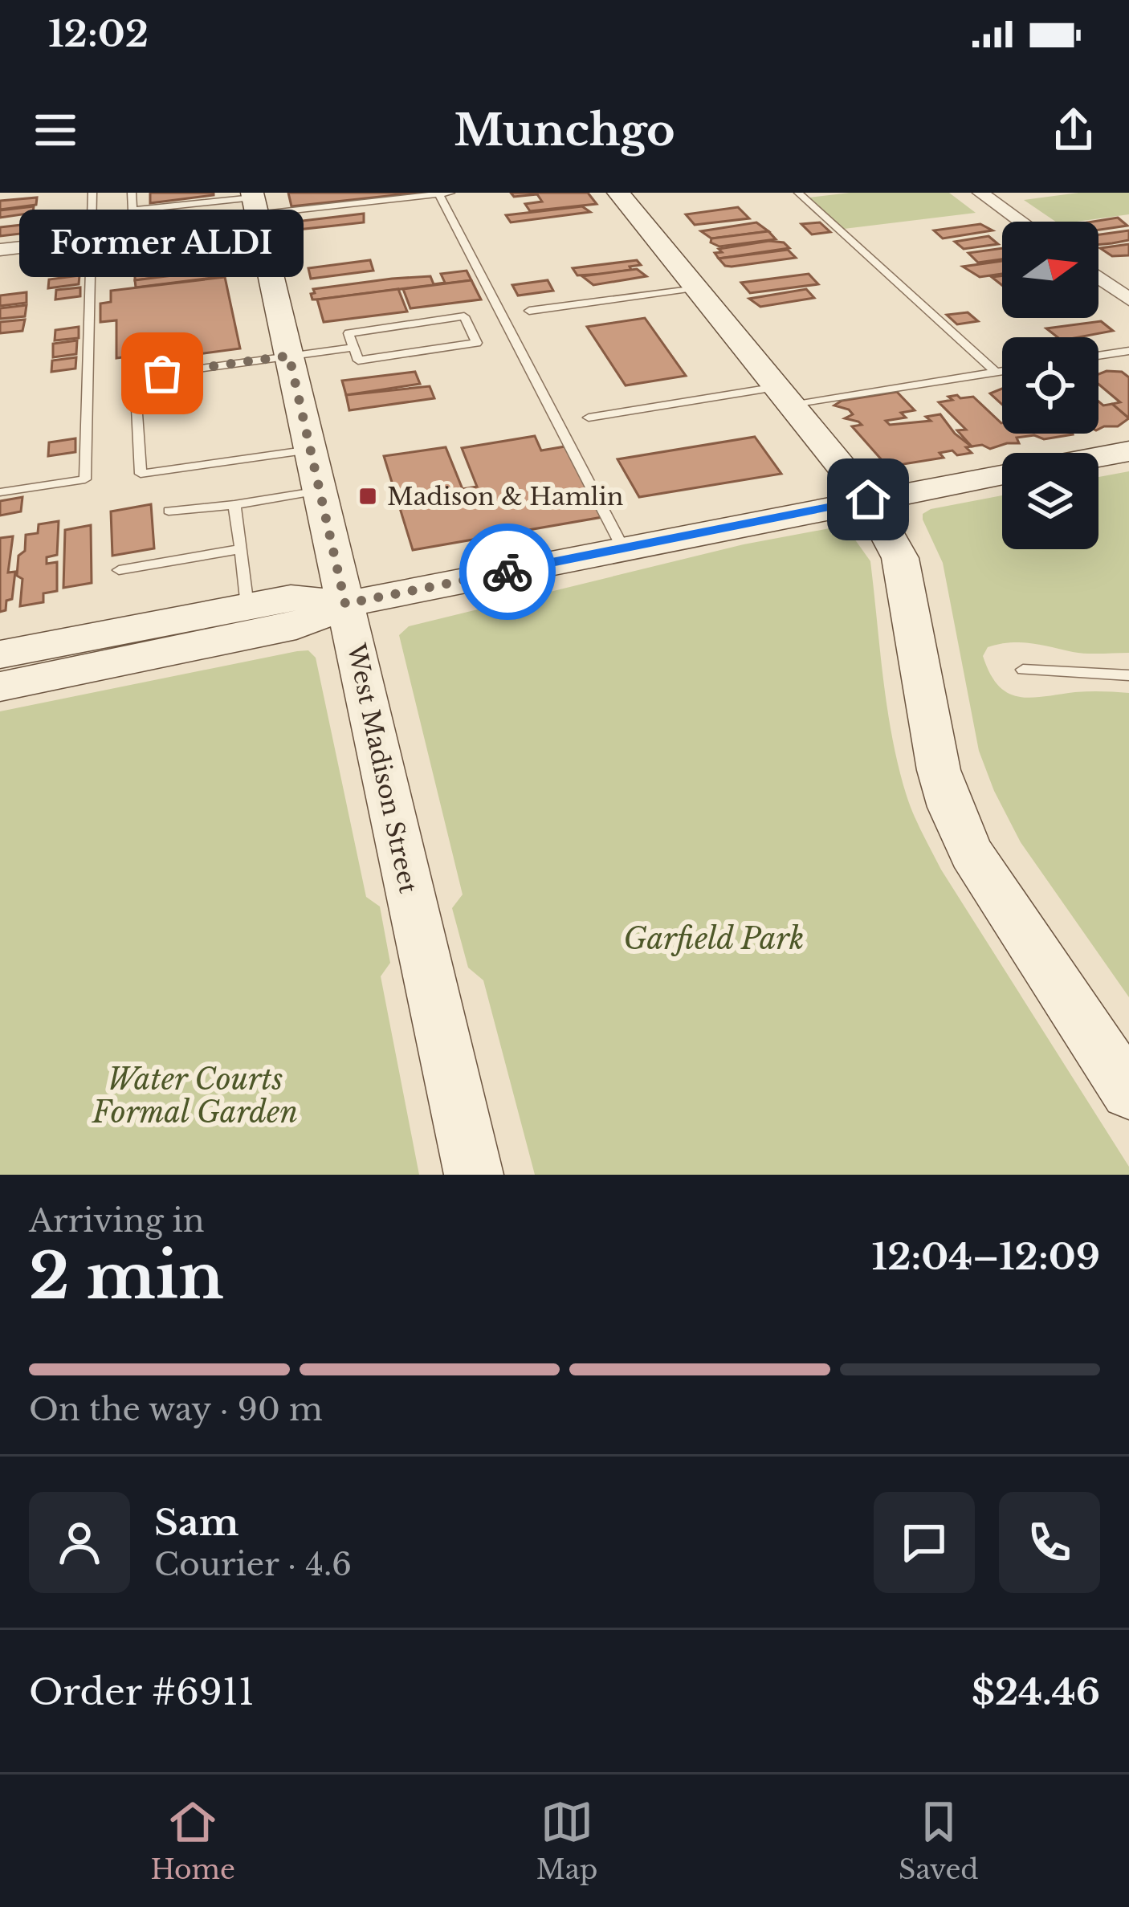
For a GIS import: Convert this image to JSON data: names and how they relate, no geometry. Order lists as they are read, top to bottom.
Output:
{
  "streets": {
    "street": ["West Madison Street"]
  },
  "parks": ["Garfield Park", "Water Courts Formal Garden"],
  "places": {
    "other": ["Former ALDI"],
    "transit": ["Madison & Hamlin"]
  },
  "north": "right",
  "page": {
    "status": "12:02",
    "header": "Munchgo",
    "bubble": "Former ALDI",
    "heading": ["2 min", "Arriving in", "12:04–12:09"],
    "panel": [
      "Sam",
      "Courier · 4.6",
      "Order #6911",
      "$24.46"
    ],
    "bar": "On the way · 90 m",
    "tabs": ["Home", "Map", "Saved"]
  }
}
